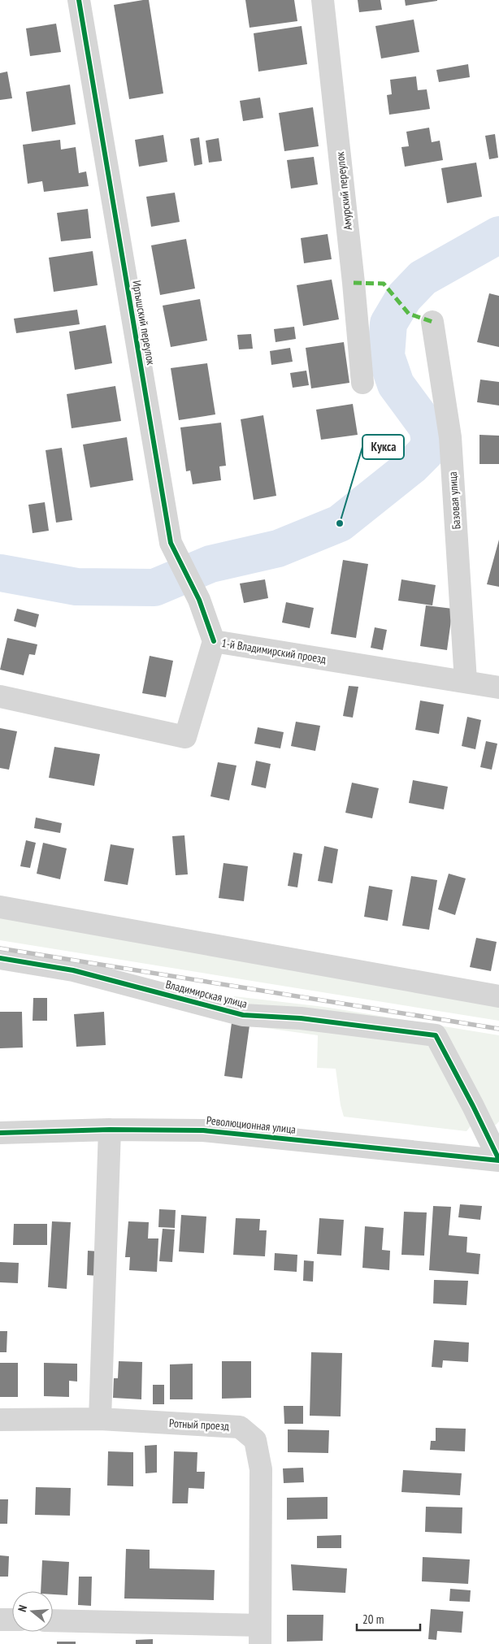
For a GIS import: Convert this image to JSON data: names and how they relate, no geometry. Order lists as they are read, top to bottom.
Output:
{
  "streets": {
    "street": [
      "Амурский переулок",
      "Иртышский переулок",
      "Базовая улица",
      "1-й Владимирский проезд",
      "Владимирская улица",
      "Революционная улица",
      "Ротный проезд"
    ]
  },
  "crossings": [
    ["Иртышский переулок", "1-й Владимирский проезд"],
    ["Базовая улица", "1-й Владимирский проезд"],
    ["Владимирская улица", "Революционная улица"]
  ],
  "places": ["Кукса"],
  "scale_bar": "20 m",
  "north": "left"
}
